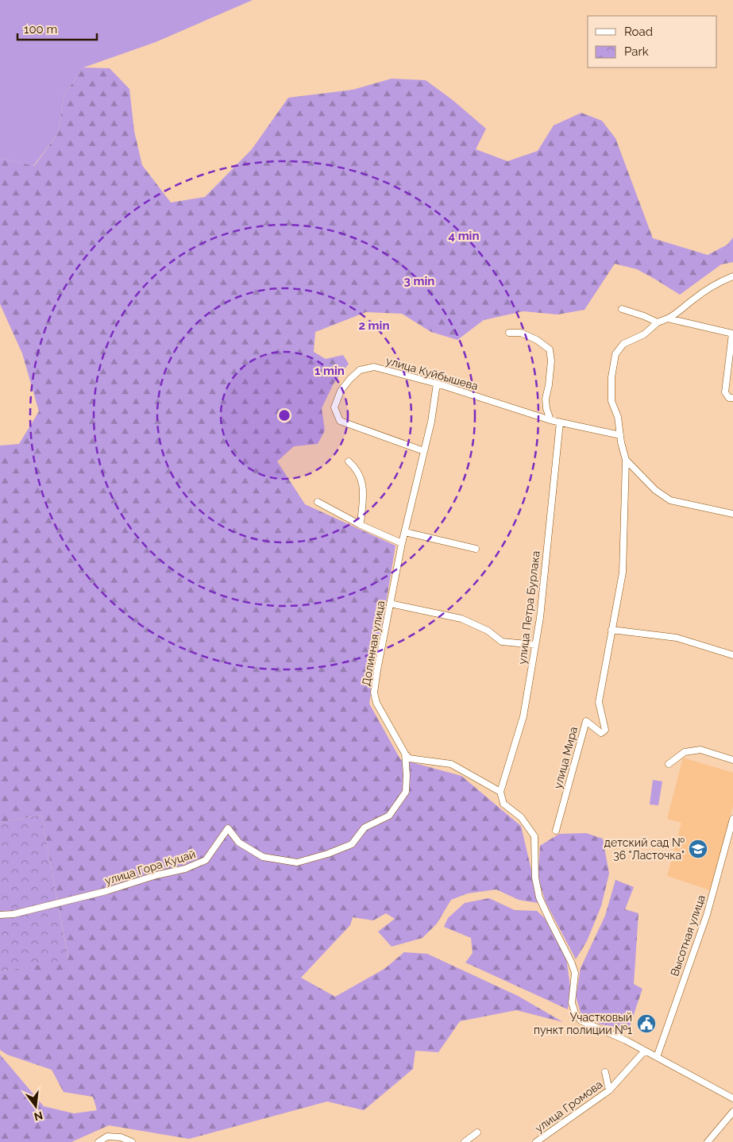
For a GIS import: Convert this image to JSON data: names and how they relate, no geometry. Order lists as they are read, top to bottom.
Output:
{
  "streets": {
    "street": [
      "улица Куйбышева",
      "улица Петра Бурлака",
      "Долинная улица",
      "улица Мира",
      "улица Гора Куцай",
      "Высотная улица",
      "улица Громова"
    ]
  },
  "crossings": [
    ["улица Куйбышева", "улица Петра Бурлака"],
    ["улица Куйбышева", "Долинная улица"],
    ["Долинная улица", "улица Гора Куцай"]
  ],
  "places": {
    "school or university": ["детский сад № 36 \"Ласточка\""],
    "public building": ["Участковый пункт полиции №1"]
  },
  "legend": ["Road", "Park"],
  "scale_bar": "100 m",
  "north": "bottom",
  "rings": [
    "4 min",
    "3 min",
    "2 min",
    "1 min"
  ]
}
